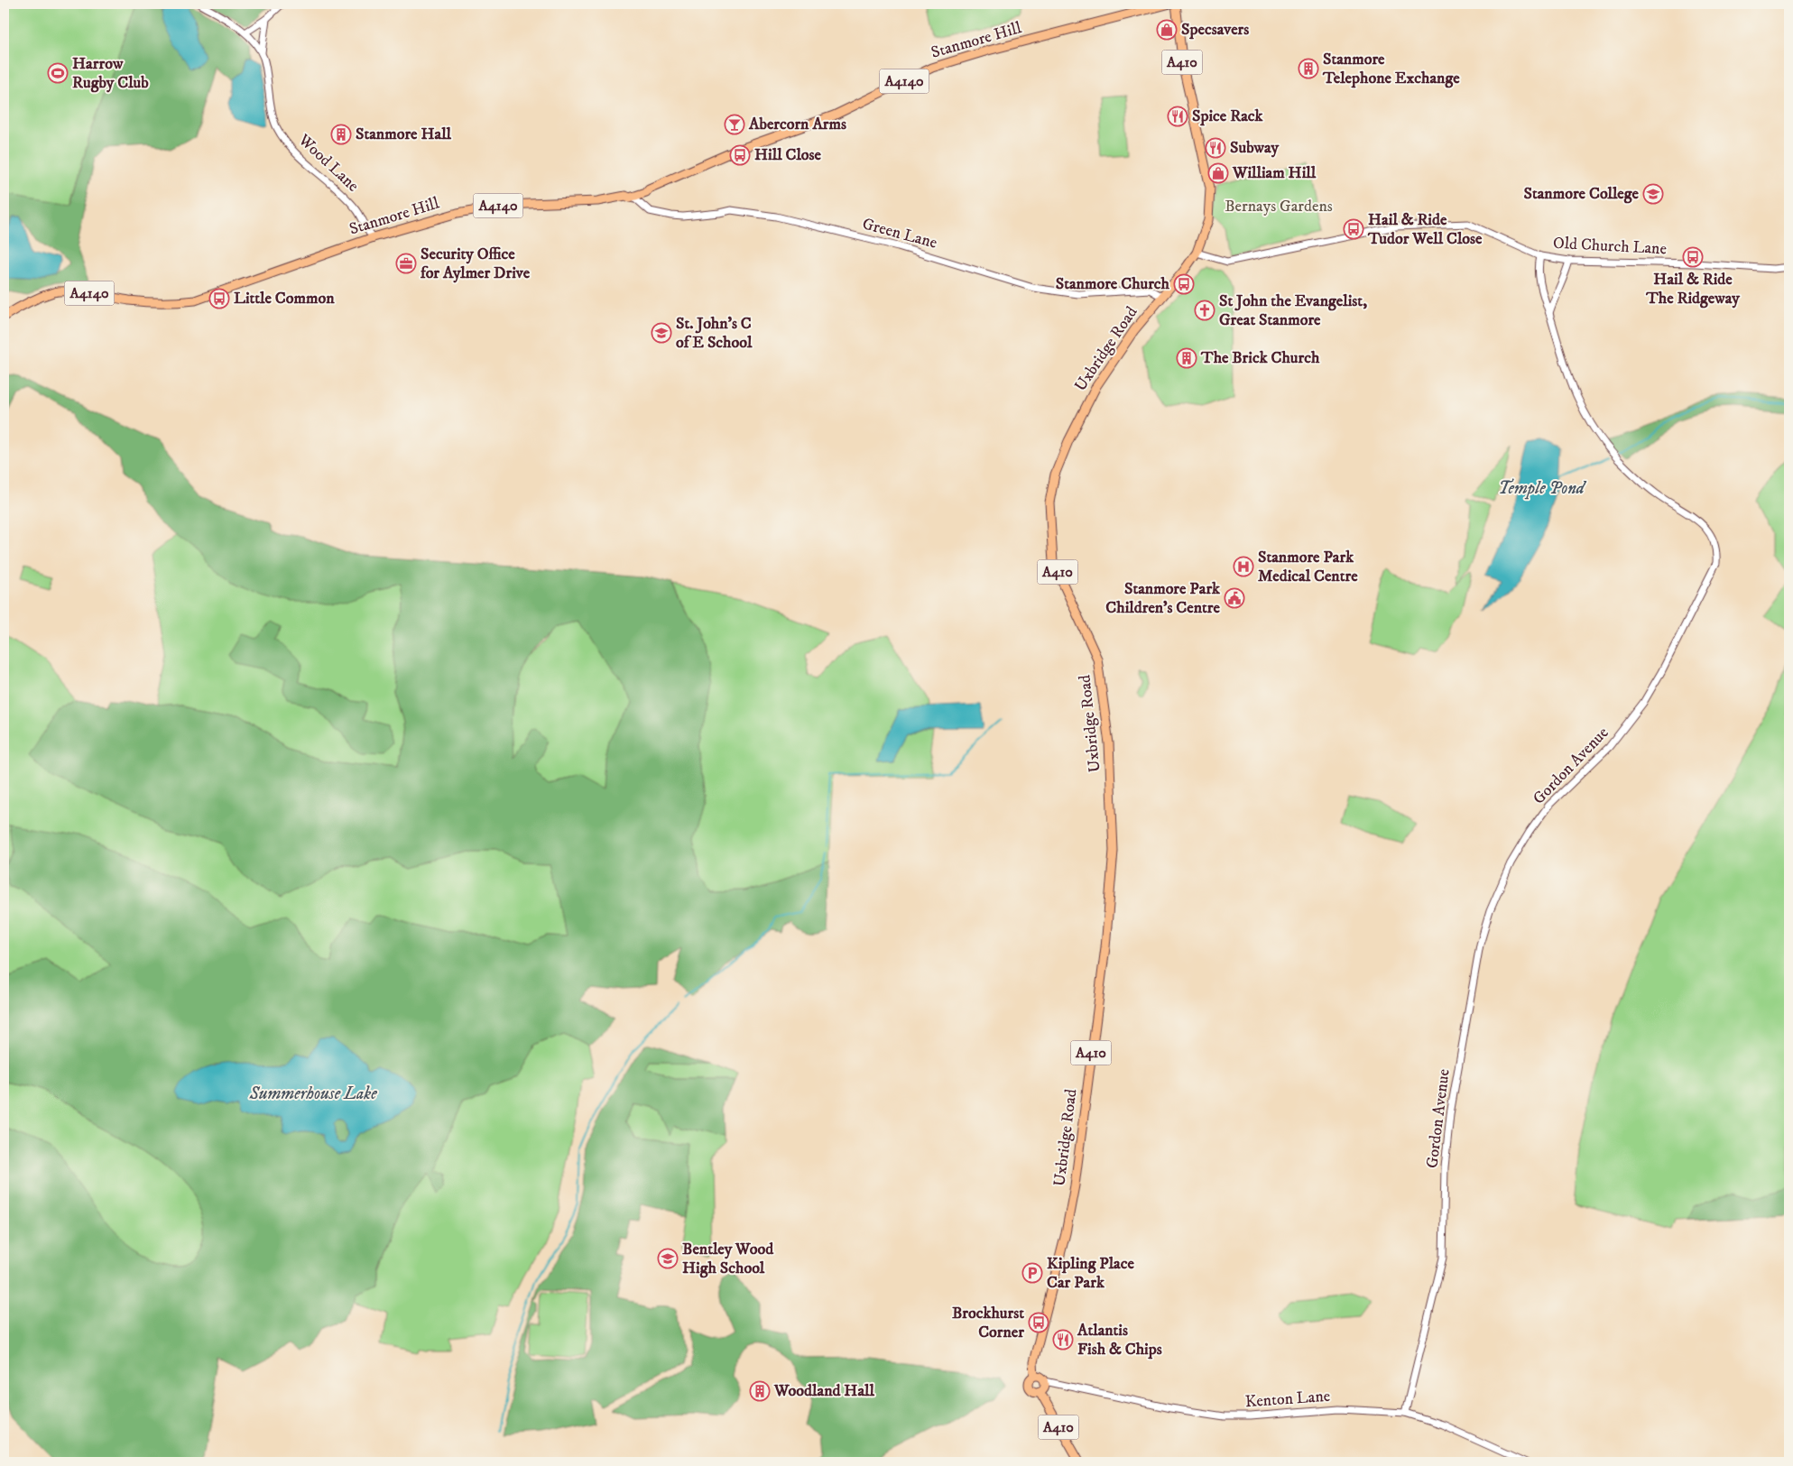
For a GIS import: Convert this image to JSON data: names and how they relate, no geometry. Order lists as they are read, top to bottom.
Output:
{
  "streets": {
    "main road": [
      "Stanmore Hill",
      "A410",
      "A4140",
      "Uxbridge Road"
    ],
    "street": [
      "Wood Lane",
      "Green Lane",
      "Old Church Lane",
      "Gordon Avenue",
      "Kenton Lane"
    ]
  },
  "crossings": [
    ["Stanmore Hill", "Wood Lane"],
    ["Stanmore Hill", "Green Lane"],
    ["A410", "Uxbridge Road"],
    ["A410", "Kenton Lane"],
    ["Green Lane", "Uxbridge Road"],
    ["Old Church Lane", "Uxbridge Road"],
    ["Old Church Lane", "Gordon Avenue"],
    ["Uxbridge Road", "Kenton Lane"],
    ["Gordon Avenue", "Kenton Lane"]
  ],
  "water": ["Temple Pond", "Summerhouse Lake"],
  "parks": ["Bernays Gardens"],
  "places": {
    "shop": ["Specsavers", "William Hill"],
    "building": [
      "Stanmore Telephone Exchange",
      "Stanmore Hall",
      "The Brick Church",
      "Woodland Hall"
    ],
    "sports": ["Harrow Rugby Club"],
    "restaurant": ["Spice Rack", "Subway", "Atlantis Fish & Chips"],
    "bar": ["Abercorn Arms"],
    "bus stop": [
      "Hill Close",
      "Hail & Ride Tudor Well Close",
      "Hail & Ride The Ridgeway",
      "Stanmore Church",
      "Little Common",
      "Brockhurst Corner"
    ],
    "school or university": ["Stanmore College", "St. John's C of E School", "Bentley Wood High School"],
    "office": ["Security Office for Aylmer Drive"],
    "church": ["St John the Evangelist, Great Stanmore"],
    "hospital": ["Stanmore Park Medical Centre"],
    "public building": ["Stanmore Park Children's Centre"],
    "parking": ["Kipling Place Car Park"]
  }
}
